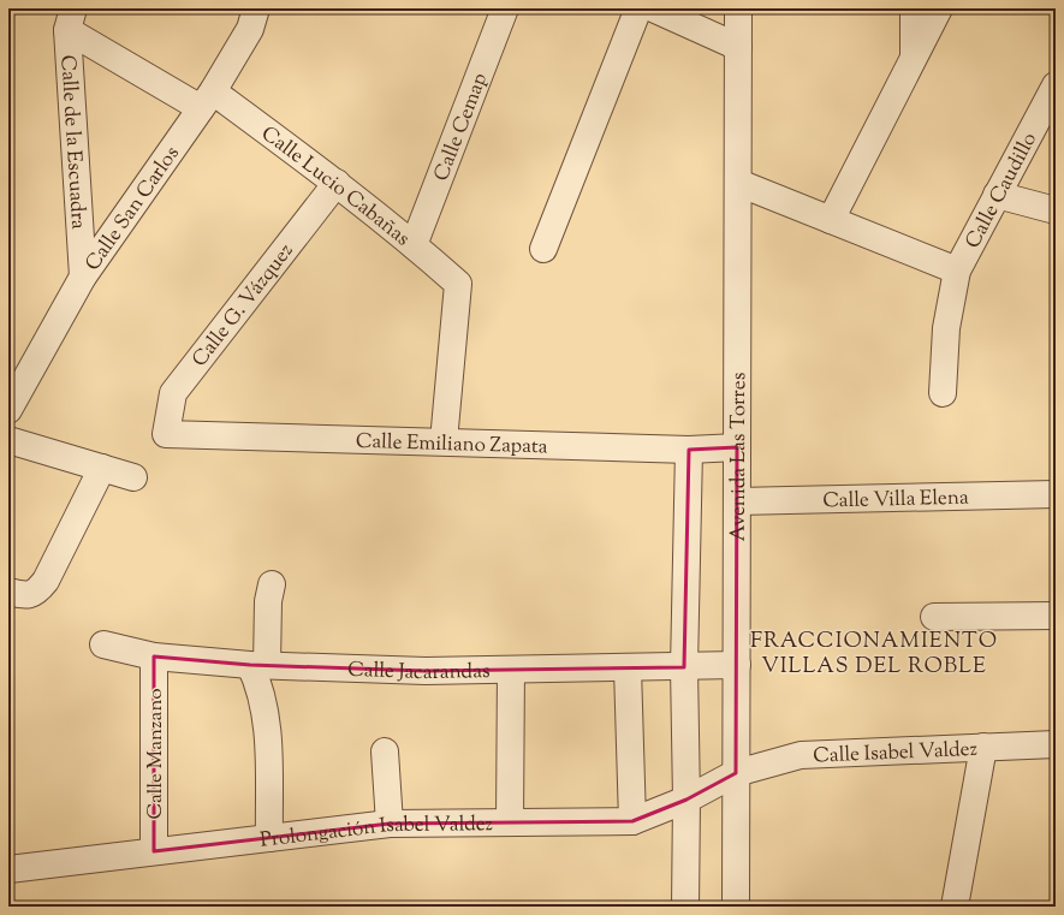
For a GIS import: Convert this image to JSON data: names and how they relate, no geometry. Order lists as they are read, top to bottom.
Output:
{
  "streets": {
    "street": [
      "Calle Cemap",
      "Calle de la Escuadra",
      "Calle Lucio Cabañas",
      "Calle Caudillo",
      "Calle San Carlos",
      "Calle G. Vázquez",
      "Calle Emiliano Zapata",
      "Avenida Las Torres",
      "Calle Villa Elena",
      "Calle Jacarandas",
      "Calle Isabel Valdez",
      "Calle Manzano",
      "Prolongación Isabel Valdez"
    ]
  },
  "crossings": [
    ["Calle Cemap", "Calle Lucio Cabañas"],
    ["Calle de la Escuadra", "Calle Lucio Cabañas"],
    ["Calle de la Escuadra", "Calle San Carlos"],
    ["Calle Lucio Cabañas", "Calle San Carlos"],
    ["Calle Lucio Cabañas", "Calle G. Vázquez"],
    ["Calle Lucio Cabañas", "Calle Emiliano Zapata"],
    ["Calle G. Vázquez", "Calle Emiliano Zapata"],
    ["Calle Emiliano Zapata", "Avenida Las Torres"],
    ["Avenida Las Torres", "Calle Villa Elena"],
    ["Avenida Las Torres", "Calle Jacarandas"],
    ["Avenida Las Torres", "Calle Isabel Valdez"],
    ["Avenida Las Torres", "Prolongación Isabel Valdez"],
    ["Calle Jacarandas", "Calle Manzano"],
    ["Calle Isabel Valdez", "Prolongación Isabel Valdez"],
    ["Calle Manzano", "Prolongación Isabel Valdez"]
  ],
  "districts": ["FRACCIONAMIENTO VILLAS DEL ROBLE"]
}
